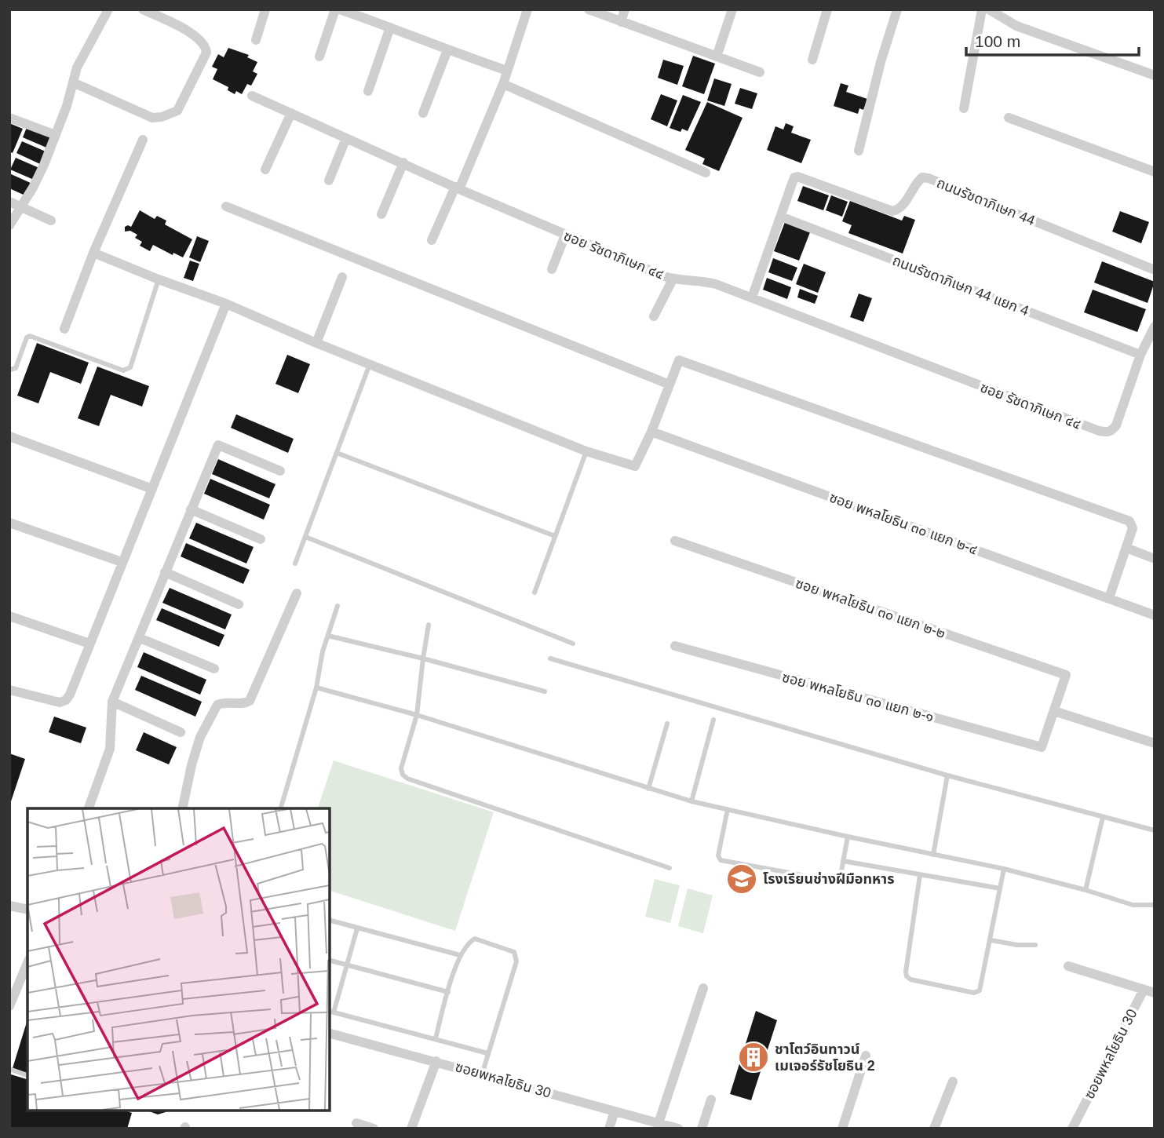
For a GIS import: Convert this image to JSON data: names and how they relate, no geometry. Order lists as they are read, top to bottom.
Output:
{
  "streets": {
    "street": [
      "ถนนรัชดาภิเษก 44",
      "ซอย รัชดาภิเษก ๔๔",
      "ถนนรัชดาภิเษก 44 แยก 4",
      "ซอย พหลโยธิน ๓๐ แยก ๒-๔",
      "ซอย พหลโยธิน ๓๐ แยก ๒-๒",
      "ซอย พหลโยธิน ๓๐ แยก ๒-๑",
      "ซอยพหลโยธิน 30"
    ]
  },
  "crossings": [
    ["ถนนรัชดาภิเษก 44", "ซอย รัชดาภิเษก ๔๔"],
    ["ถนนรัชดาภิเษก 44", "ถนนรัชดาภิเษก 44 แยก 4"],
    ["ซอย รัชดาภิเษก ๔๔", "ถนนรัชดาภิเษก 44 แยก 4"],
    ["ซอย พหลโยธิน ๓๐ แยก ๒-๒", "ซอย พหลโยธิน ๓๐ แยก ๒-๑"]
  ],
  "places": {
    "school or university": ["โรงเรียนช่างฝีมือทหาร"],
    "building": ["ชาโตว์อินทาวน์ เมเจอร์รัชโยธิน 2"]
  },
  "scale_bar": "100 m"
}
